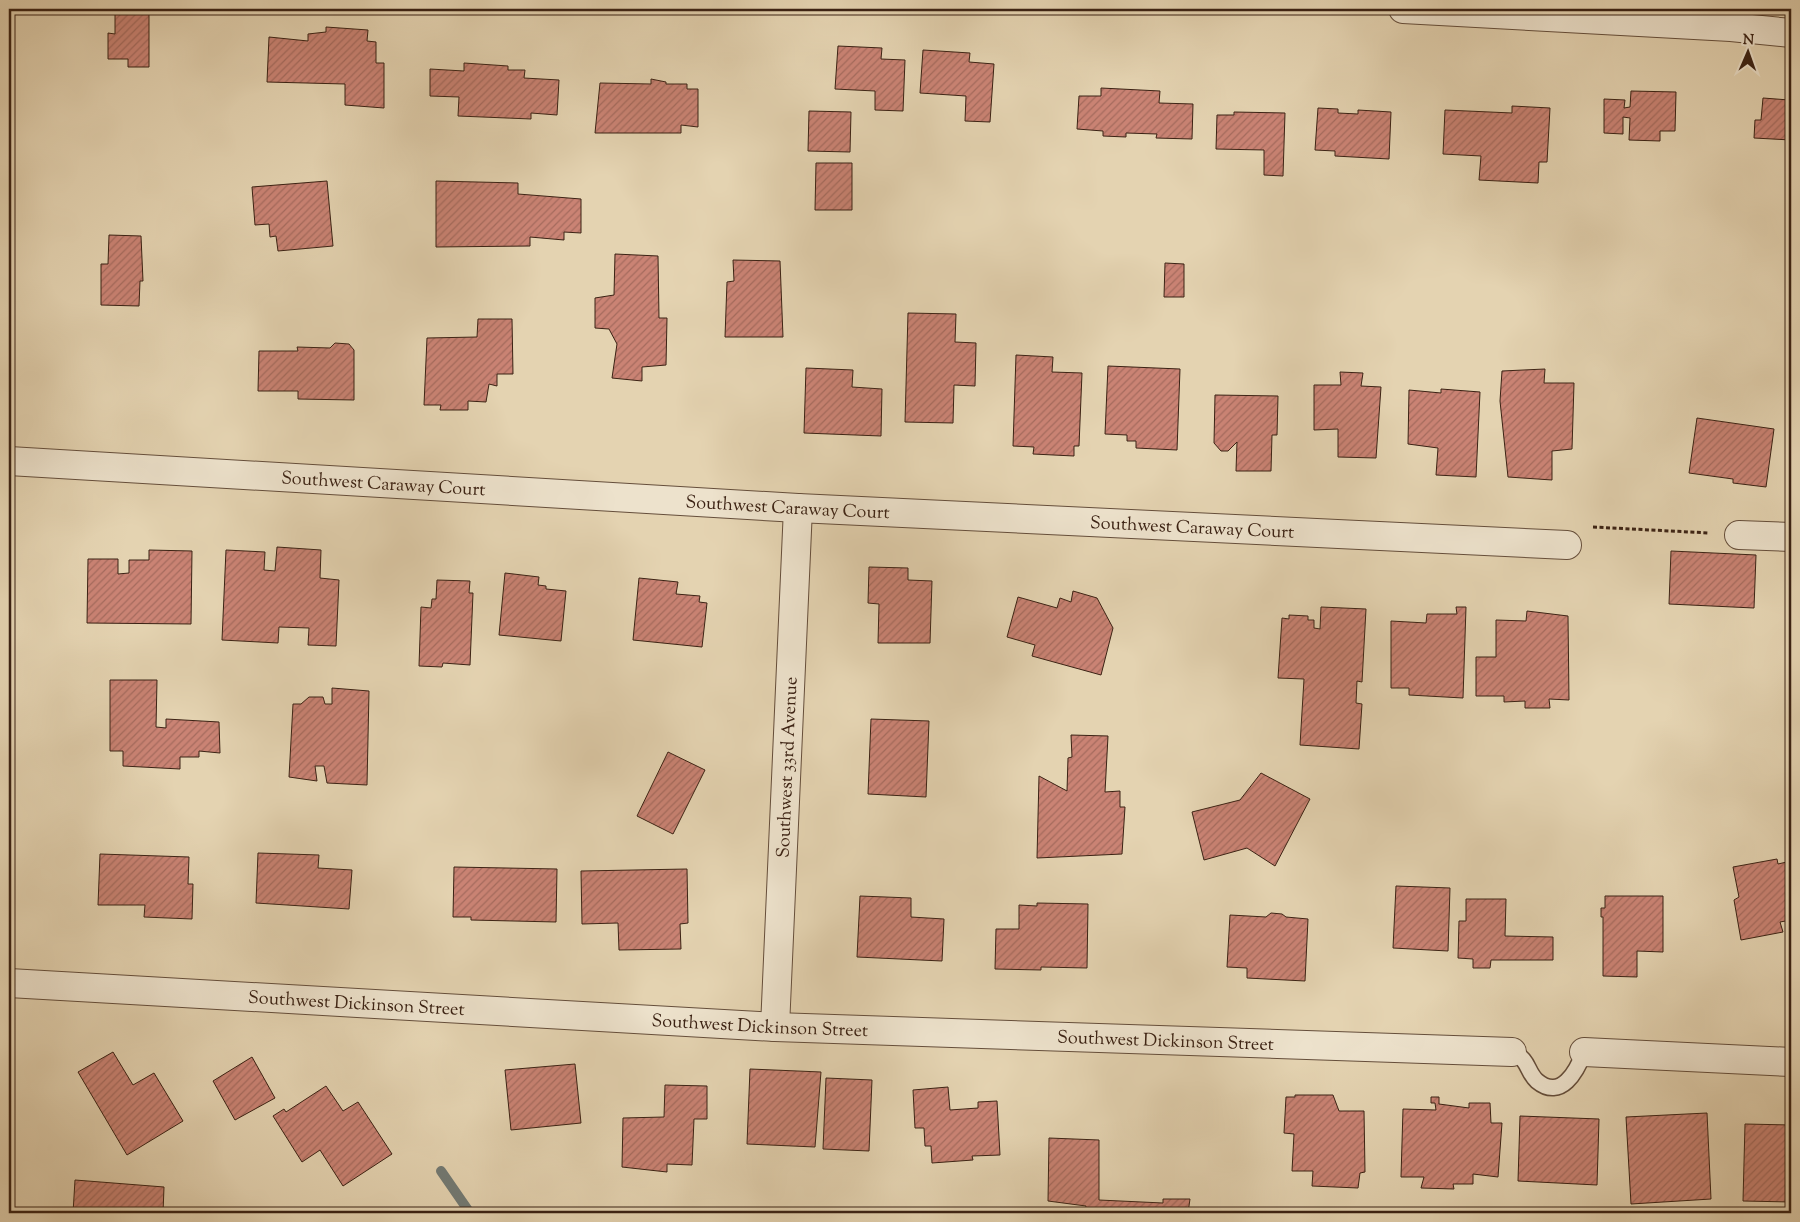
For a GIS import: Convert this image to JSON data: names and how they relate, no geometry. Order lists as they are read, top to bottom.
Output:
{
  "streets": {
    "street": ["Southwest Caraway Court", "Southwest 33rd Avenue", "Southwest Dickinson Street"]
  },
  "crossings": [
    ["Southwest Caraway Court", "Southwest 33rd Avenue"],
    ["Southwest 33rd Avenue", "Southwest Dickinson Street"]
  ],
  "north": "top"
}
